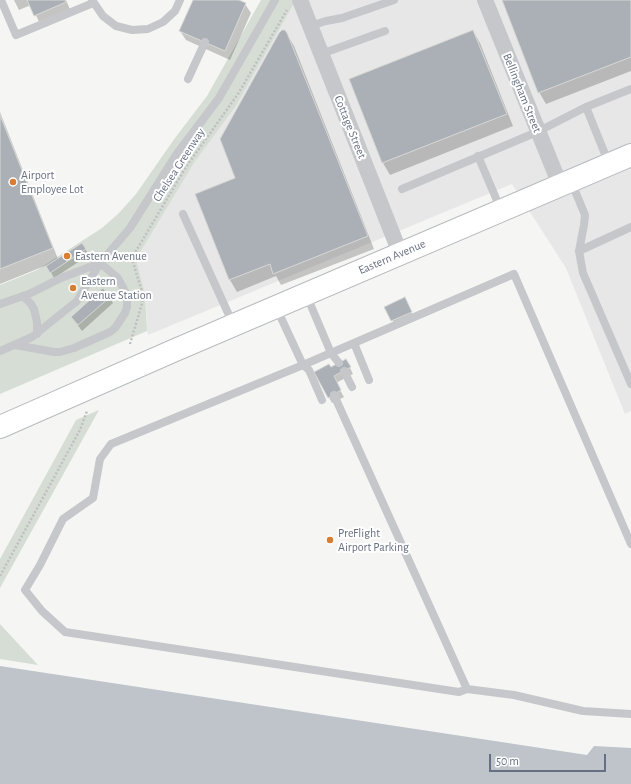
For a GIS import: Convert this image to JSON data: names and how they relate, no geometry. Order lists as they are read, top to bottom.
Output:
{
  "streets": {
    "main road": ["Eastern Avenue"],
    "street": ["Bellingham Street", "Cottage Street"],
    "path": ["Chelsea Greenway"]
  },
  "crossings": [
    ["Bellingham Street", "Eastern Avenue"],
    ["Cottage Street", "Chelsea Greenway"],
    ["Cottage Street", "Eastern Avenue"]
  ],
  "places": [
    "Airport Employee Lot",
    "Eastern Avenue",
    "Eastern Avenue Station",
    "PreFlight Airport Parking"
  ],
  "scale_bar": "50 m"
}
